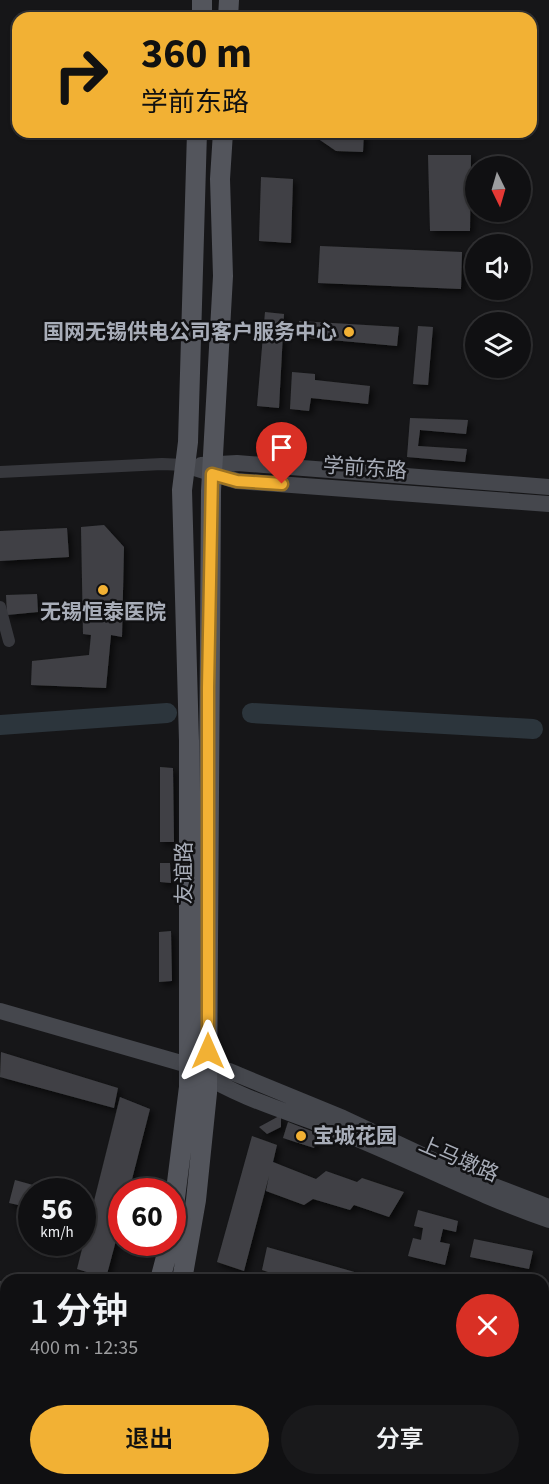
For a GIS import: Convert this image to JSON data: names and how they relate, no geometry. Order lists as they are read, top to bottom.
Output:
{
  "streets": {
    "main road": ["友谊路"],
    "street": ["学前东路", "上马墩路"]
  },
  "crossings": [
    ["学前东路", "友谊路"],
    ["友谊路", "上马墩路"]
  ],
  "places": ["国网无锡供电公司客户服务中心", "无锡恒泰医院", "宝城花园"],
  "north": "bottom",
  "page": {
    "turn": ["360 m", "学前东路"],
    "speed": "56 km/h",
    "limit": "60",
    "heading": ["1 分钟", "400 m · 12:35"],
    "buttons": ["退出", "分享"]
  }
}
